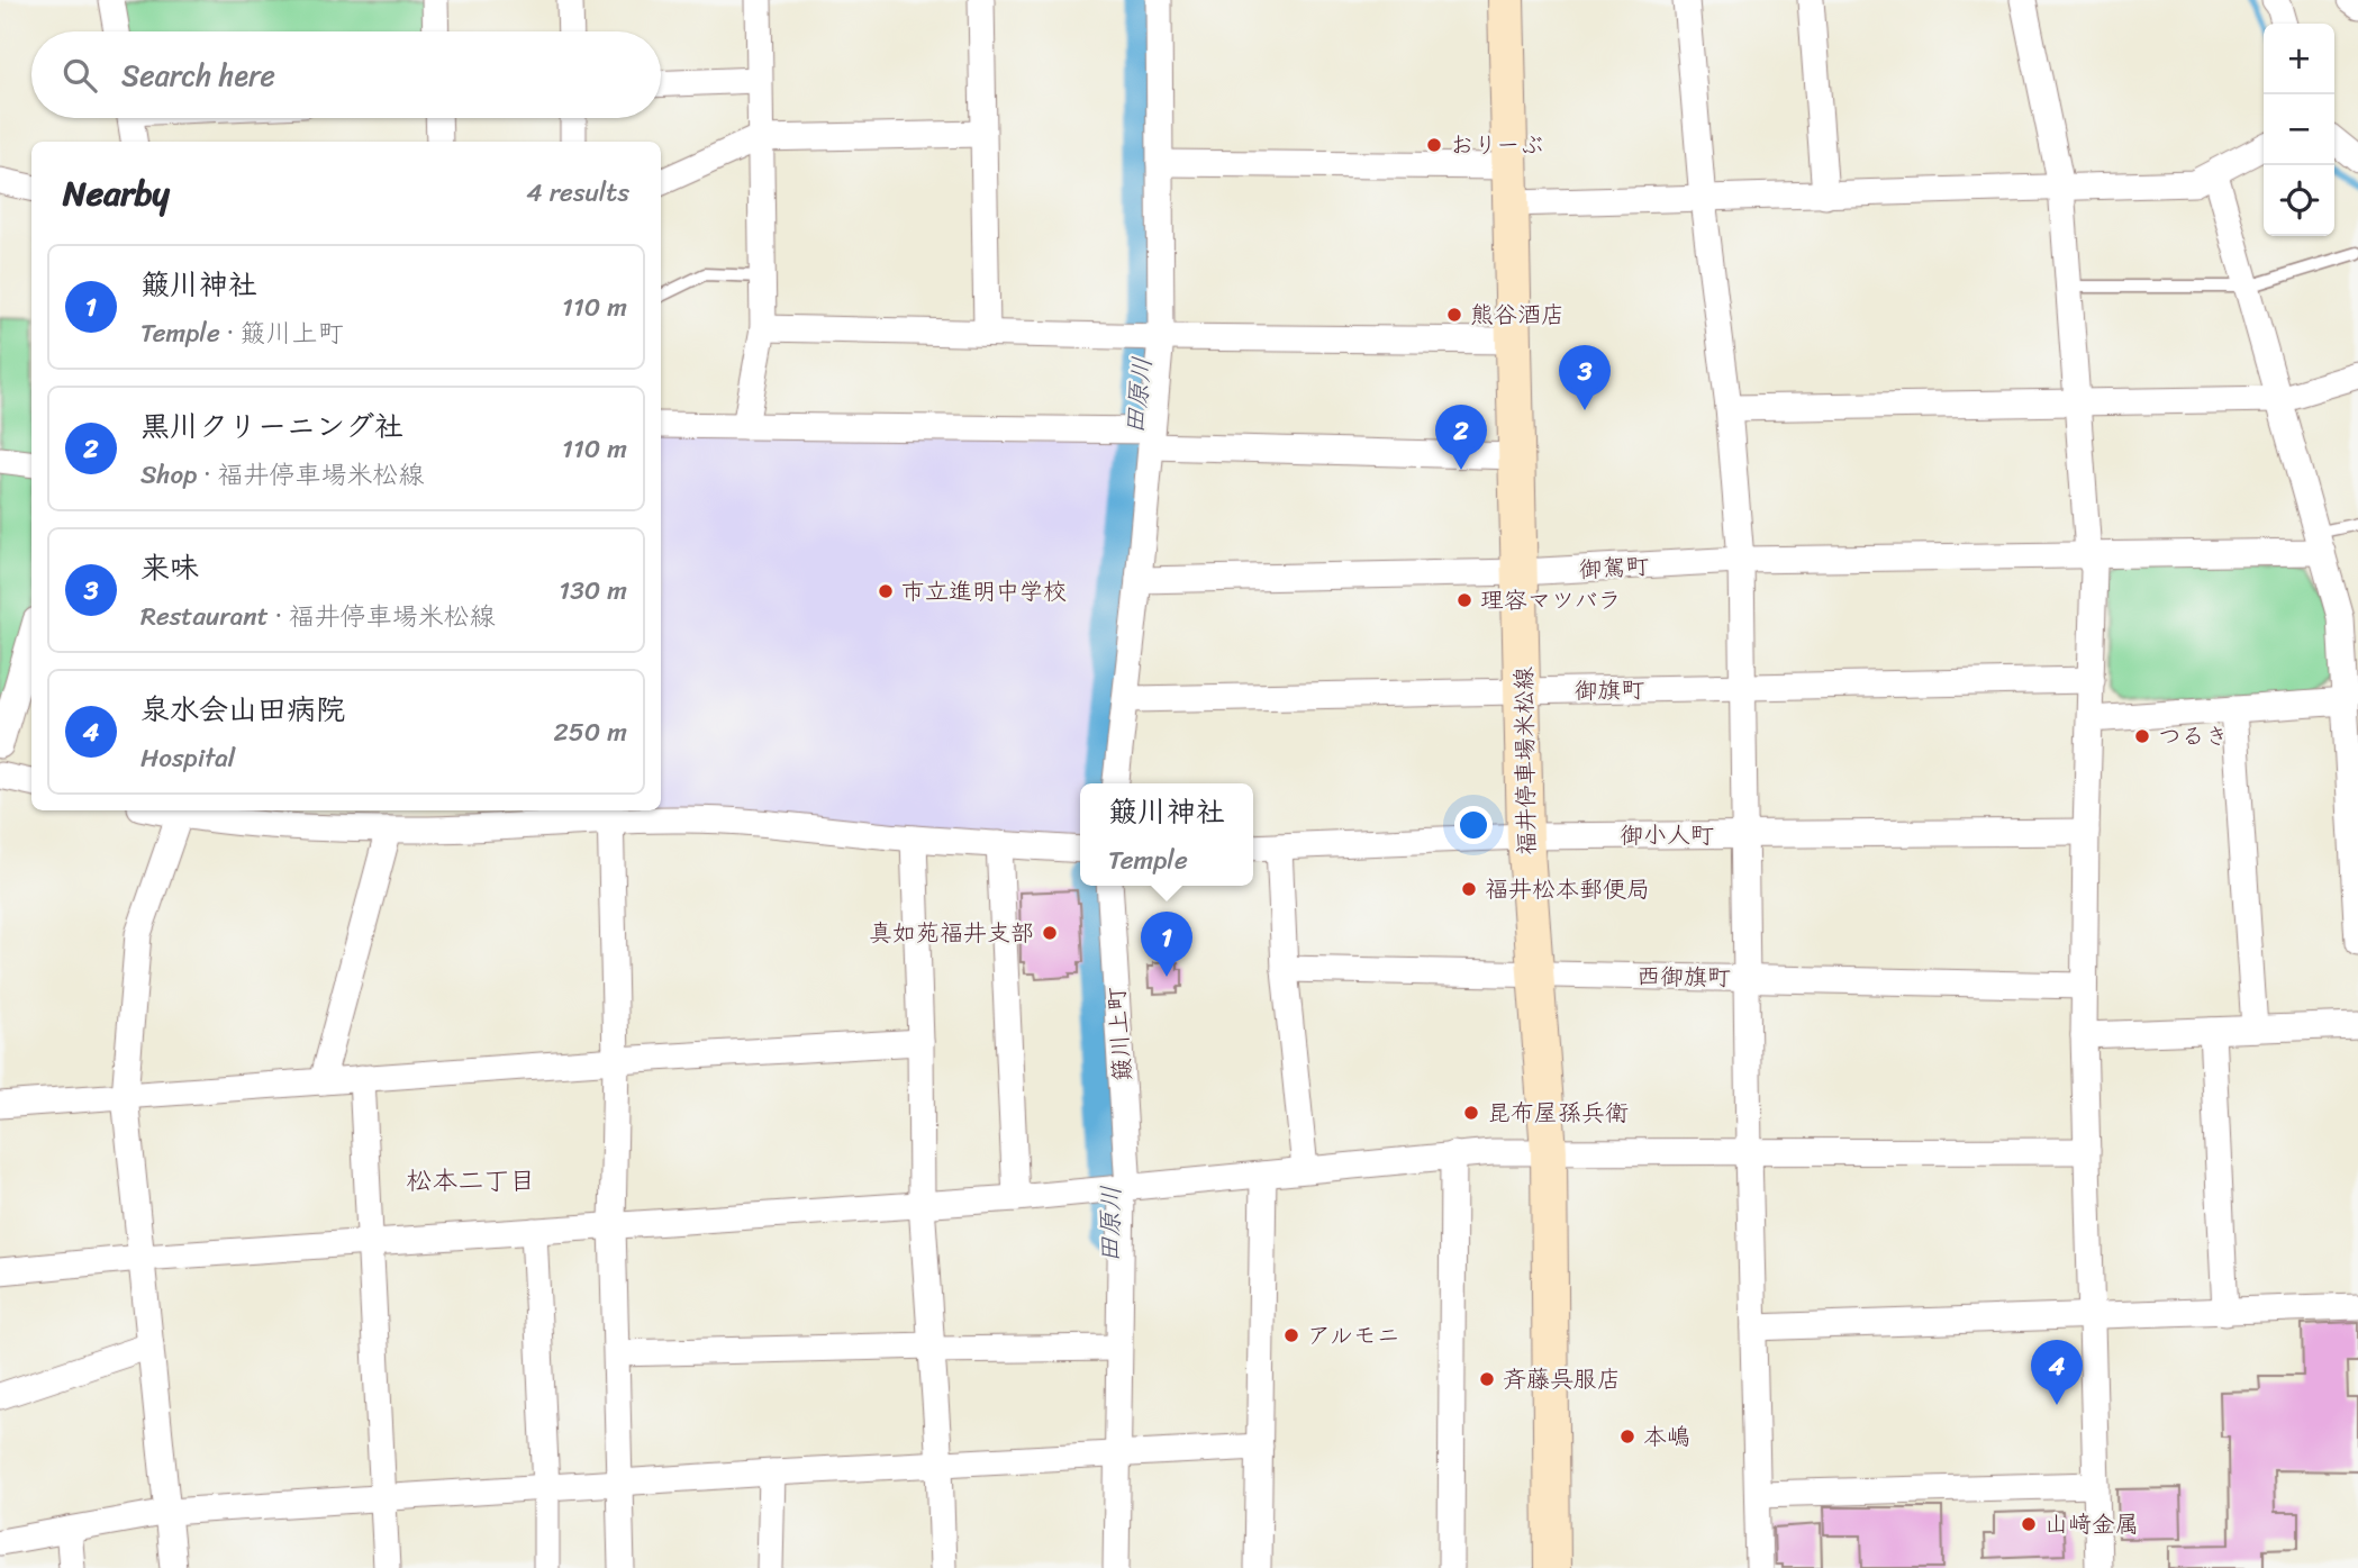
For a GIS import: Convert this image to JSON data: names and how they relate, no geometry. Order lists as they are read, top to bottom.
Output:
{
  "streets": {
    "main road": ["福井停車場米松線"],
    "street": [
      "御駕町",
      "御旗町",
      "御小人町",
      "西御旗町",
      "簸川上町"
    ]
  },
  "crossings": [
    ["御駕町", "福井停車場米松線"],
    ["御旗町", "福井停車場米松線"],
    ["福井停車場米松線", "御小人町"],
    ["福井停車場米松線", "西御旗町"]
  ],
  "districts": ["松本二丁目"],
  "water": ["田原川"],
  "places": [
    "おりーぶ",
    "熊谷酒店",
    "市立進明中学校",
    "理容マツバラ",
    "つるき",
    "福井松本郵便局",
    "真如苑福井支部",
    "昆布屋孫兵衛",
    "アルモニ",
    "斉藤呉服店",
    "本嶋",
    "山﨑金属"
  ],
  "page": {
    "map_buttons": ["+", "−"],
    "search": "Search here",
    "heading": ["Nearby", "4 results"],
    "list": [
      {
        "mark": "1",
        "name": "簸川神社",
        "note": "Temple · 簸川上町",
        "value": "110 m"
      },
      {
        "mark": "2",
        "name": "黒川クリーニング社",
        "note": "Shop · 福井停車場米松線",
        "value": "110 m"
      },
      {
        "mark": "3",
        "name": "来味",
        "note": "Restaurant · 福井停車場米松線",
        "value": "130 m"
      },
      {
        "mark": "4",
        "name": "泉水会山田病院",
        "note": "Hospital",
        "value": "250 m"
      }
    ],
    "pins": [
      "3",
      "2",
      "1",
      "4"
    ],
    "popup": ["簸川神社", "Temple"]
  }
}
